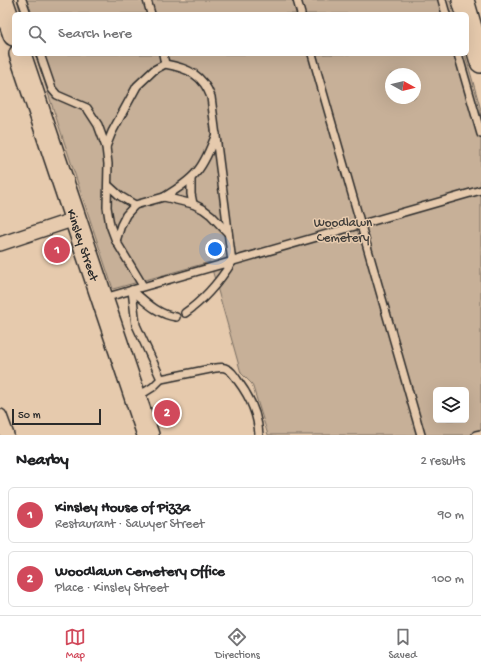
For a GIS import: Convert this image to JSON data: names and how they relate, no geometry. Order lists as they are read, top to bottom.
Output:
{
  "streets": {
    "main road": ["Kinsley Street"]
  },
  "parks": ["Woodlawn Cemetery"],
  "scale_bar": "50 m",
  "north": "right",
  "page": {
    "search": "Search here",
    "pins": ["1", "2"],
    "scale": "50 m",
    "heading": ["Nearby", "2 results"],
    "list": [
      {
        "mark": "1",
        "name": "Kinsley House of Pizza",
        "note": "Restaurant · Sawyer Street",
        "value": "90 m"
      },
      {
        "mark": "2",
        "name": "Woodlawn Cemetery Office",
        "note": "Place · Kinsley Street",
        "value": "100 m"
      }
    ],
    "nav": ["Map", "Directions", "Saved"]
  }
}
